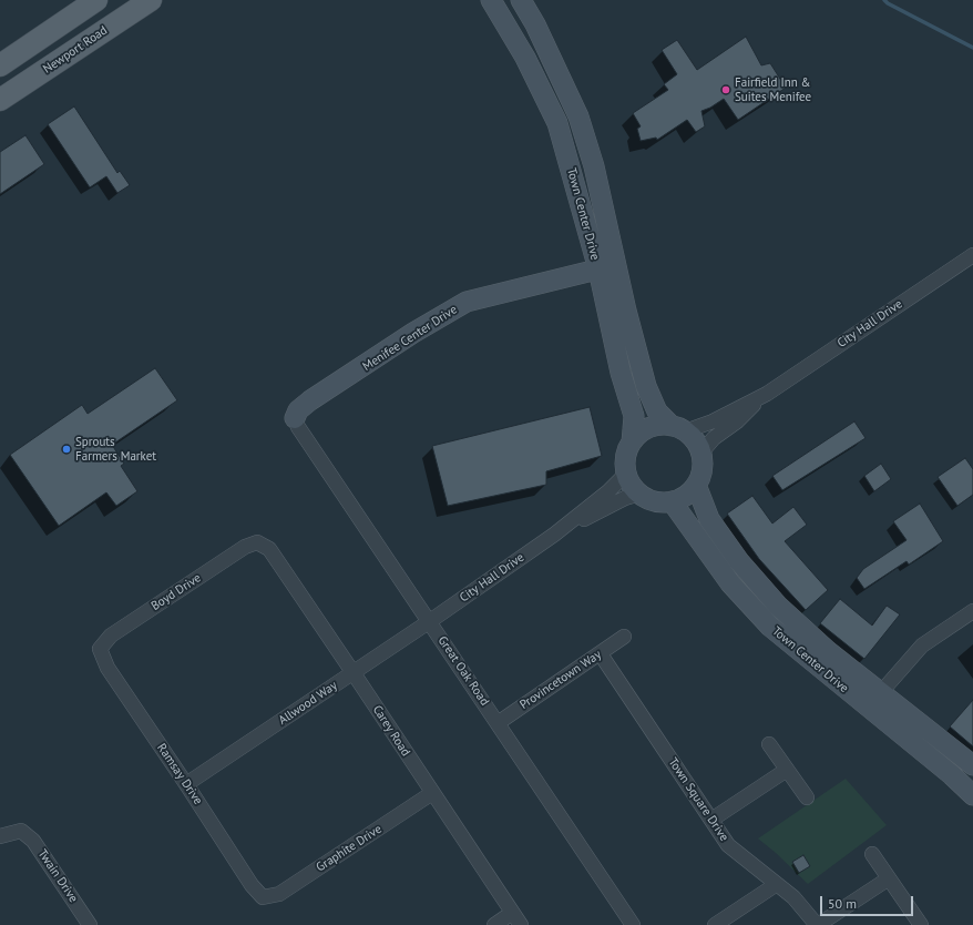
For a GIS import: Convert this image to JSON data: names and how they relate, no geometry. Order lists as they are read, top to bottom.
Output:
{
  "streets": {
    "main road": ["Newport Road"],
    "street": [
      "Town Center Drive",
      "City Hall Drive",
      "Menifee Center Drive",
      "Boyd Drive",
      "Great Oak Road",
      "Provincetown Way",
      "Allwood Way",
      "Carey Road",
      "Ramsay Drive",
      "Town Square Drive",
      "Graphite Drive",
      "Twain Drive"
    ]
  },
  "crossings": [
    ["Town Center Drive", "City Hall Drive"],
    ["Town Center Drive", "Menifee Center Drive"],
    ["City Hall Drive", "Great Oak Road"],
    ["City Hall Drive", "Allwood Way"],
    ["Menifee Center Drive", "Great Oak Road"],
    ["Boyd Drive", "Carey Road"],
    ["Boyd Drive", "Ramsay Drive"],
    ["Great Oak Road", "Provincetown Way"],
    ["Great Oak Road", "Allwood Way"],
    ["Provincetown Way", "Town Square Drive"],
    ["Allwood Way", "Carey Road"],
    ["Allwood Way", "Ramsay Drive"],
    ["Carey Road", "Graphite Drive"],
    ["Ramsay Drive", "Graphite Drive"]
  ],
  "places": ["Fairfield Inn & Suites Menifee", "Sprouts Farmers Market"],
  "scale_bar": "50 m"
}
